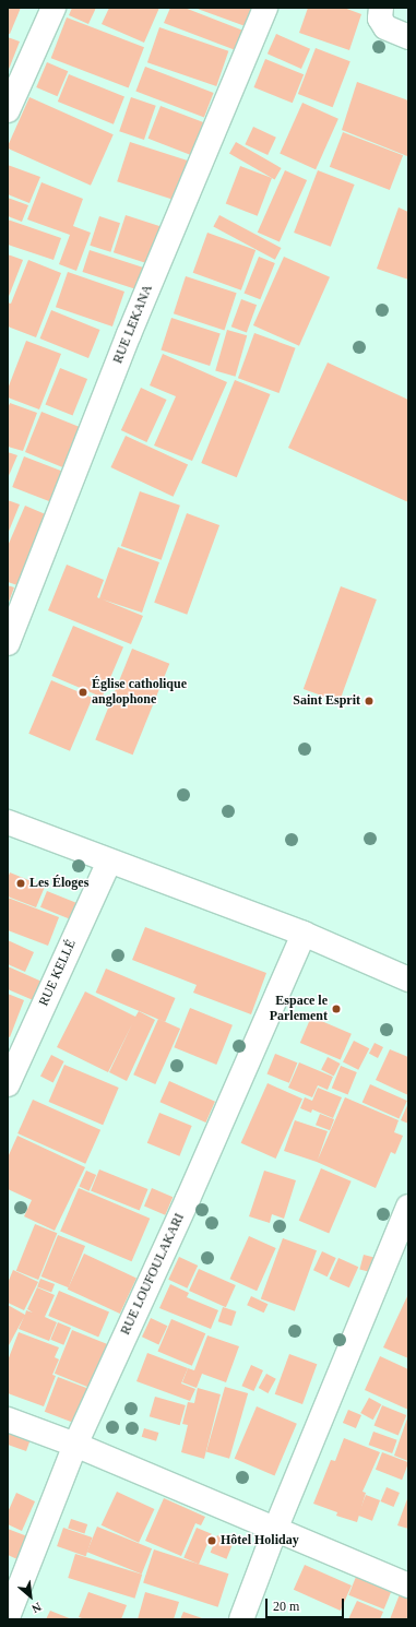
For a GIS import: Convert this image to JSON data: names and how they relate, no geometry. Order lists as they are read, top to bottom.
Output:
{
  "streets": {
    "street": ["RUE LEKANA", "RUE KELLÉ", "RUE LOUFOULAKARI"]
  },
  "places": [
    "Église catholique anglophone",
    "Saint Esprit",
    "Les Éloges",
    "Espace le Parlement",
    "Hôtel Holiday"
  ],
  "scale_bar": "20 m",
  "north": "bottom right"
}
